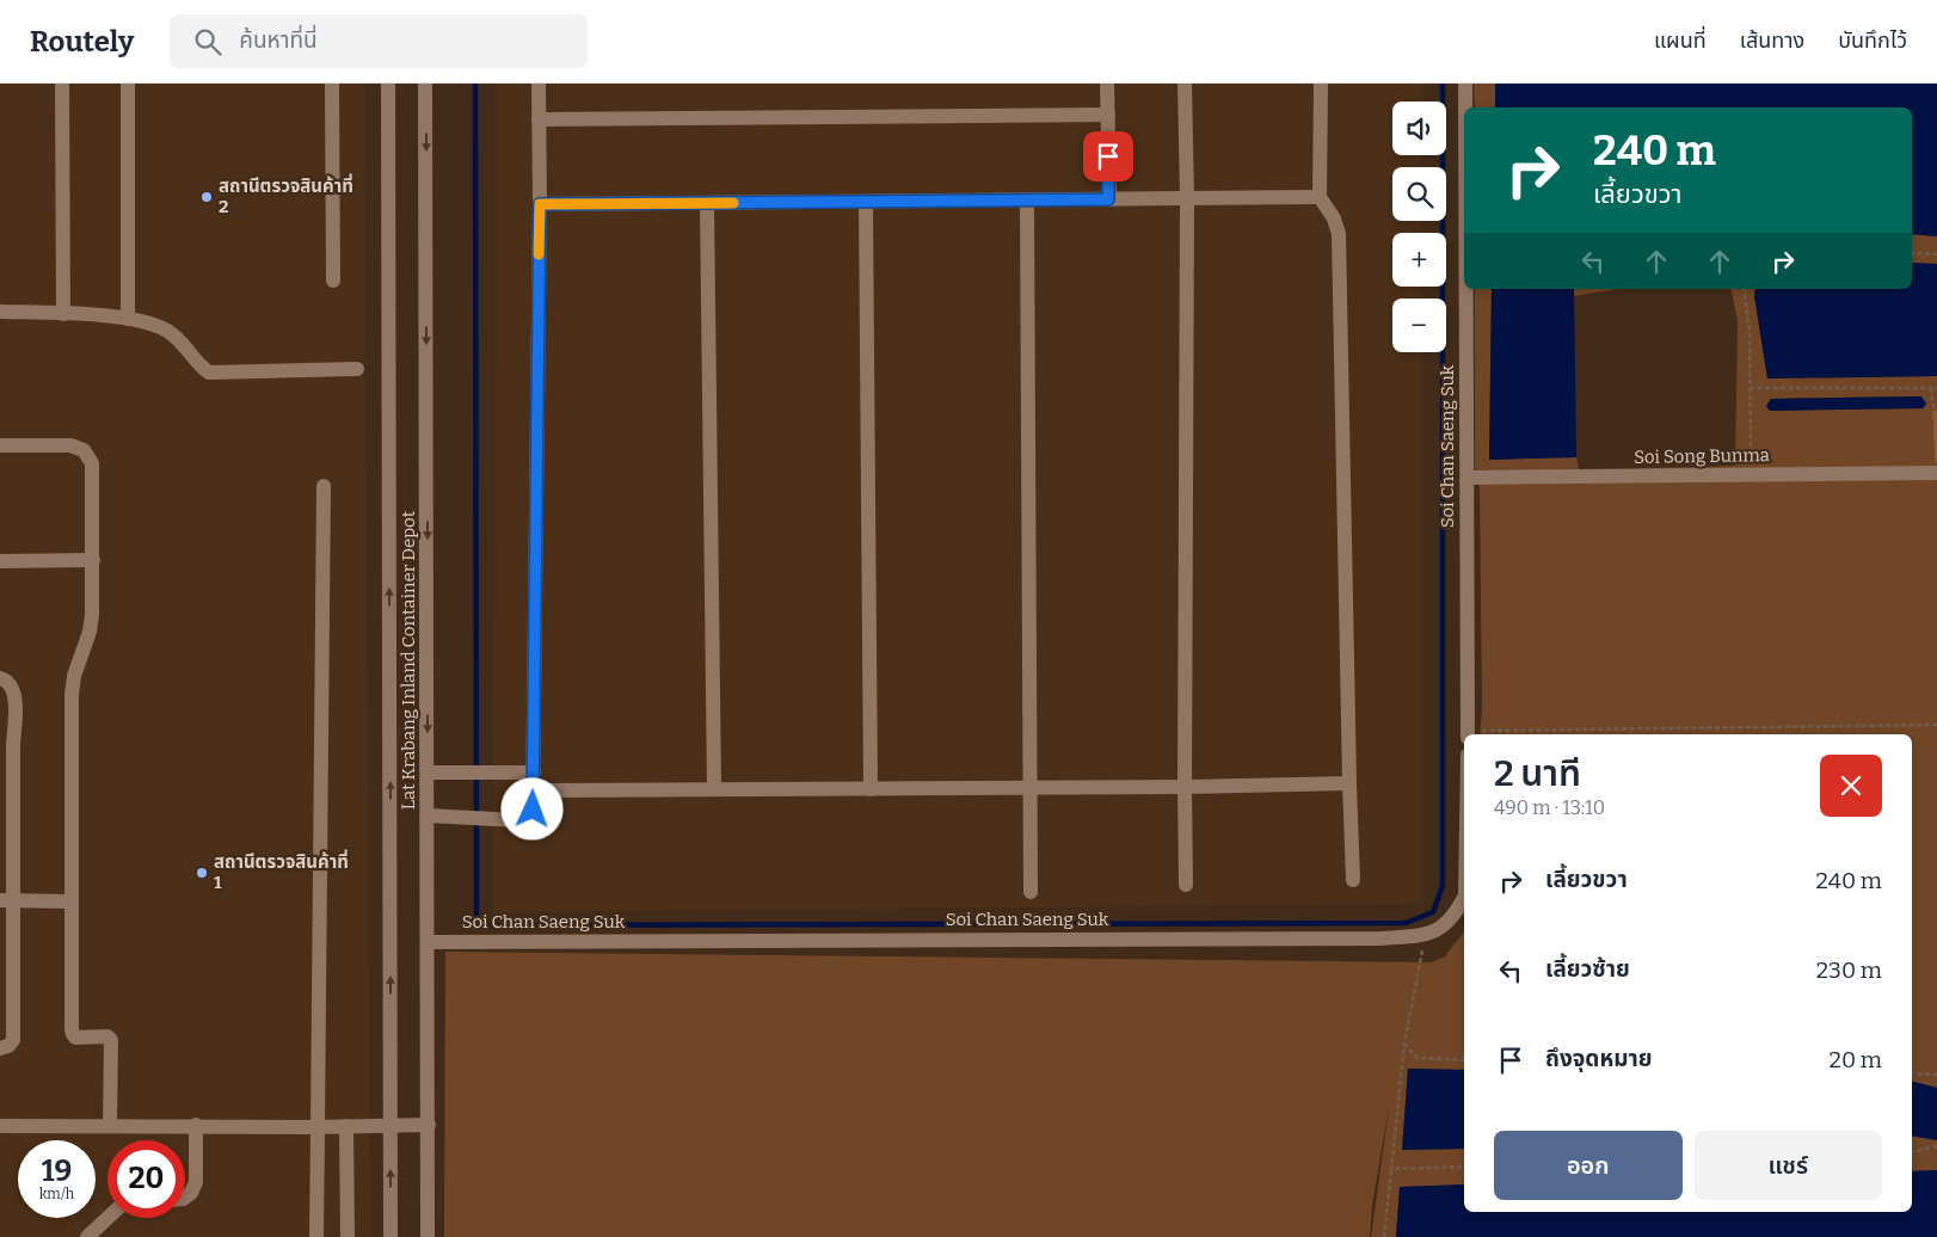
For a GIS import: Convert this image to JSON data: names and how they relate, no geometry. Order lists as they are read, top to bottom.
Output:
{
  "streets": {
    "street": ["Soi Chan Saeng Suk", "Soi Song Bunma", "Lat Krabang Inland Container Depot"]
  },
  "crossings": [
    ["Soi Chan Saeng Suk", "Soi Song Bunma"],
    ["Soi Chan Saeng Suk", "Lat Krabang Inland Container Depot"]
  ],
  "places": ["สถานีตรวจสินค้าที่ 2", "สถานีตรวจสินค้าที่ 1"],
  "page": {
    "header": "Routely",
    "search": "ค้นหาที่นี่",
    "nav": ["แผนที่", "เส้นทาง", "บันทึกไว้"],
    "map_buttons": ["+", "−"],
    "turn": ["240 m", "เลี้ยวขวา"],
    "heading": ["2 นาที", "490 m · 13:10"],
    "list": [
      {
        "name": "เลี้ยวขวา",
        "value": "240 m"
      },
      {
        "name": "เลี้ยวซ้าย",
        "value": "230 m"
      },
      {
        "name": "ถึงจุดหมาย",
        "value": "20 m"
      }
    ],
    "buttons": ["ออก", "แชร์"],
    "speed": "19 km/h",
    "limit": "20"
  }
}
